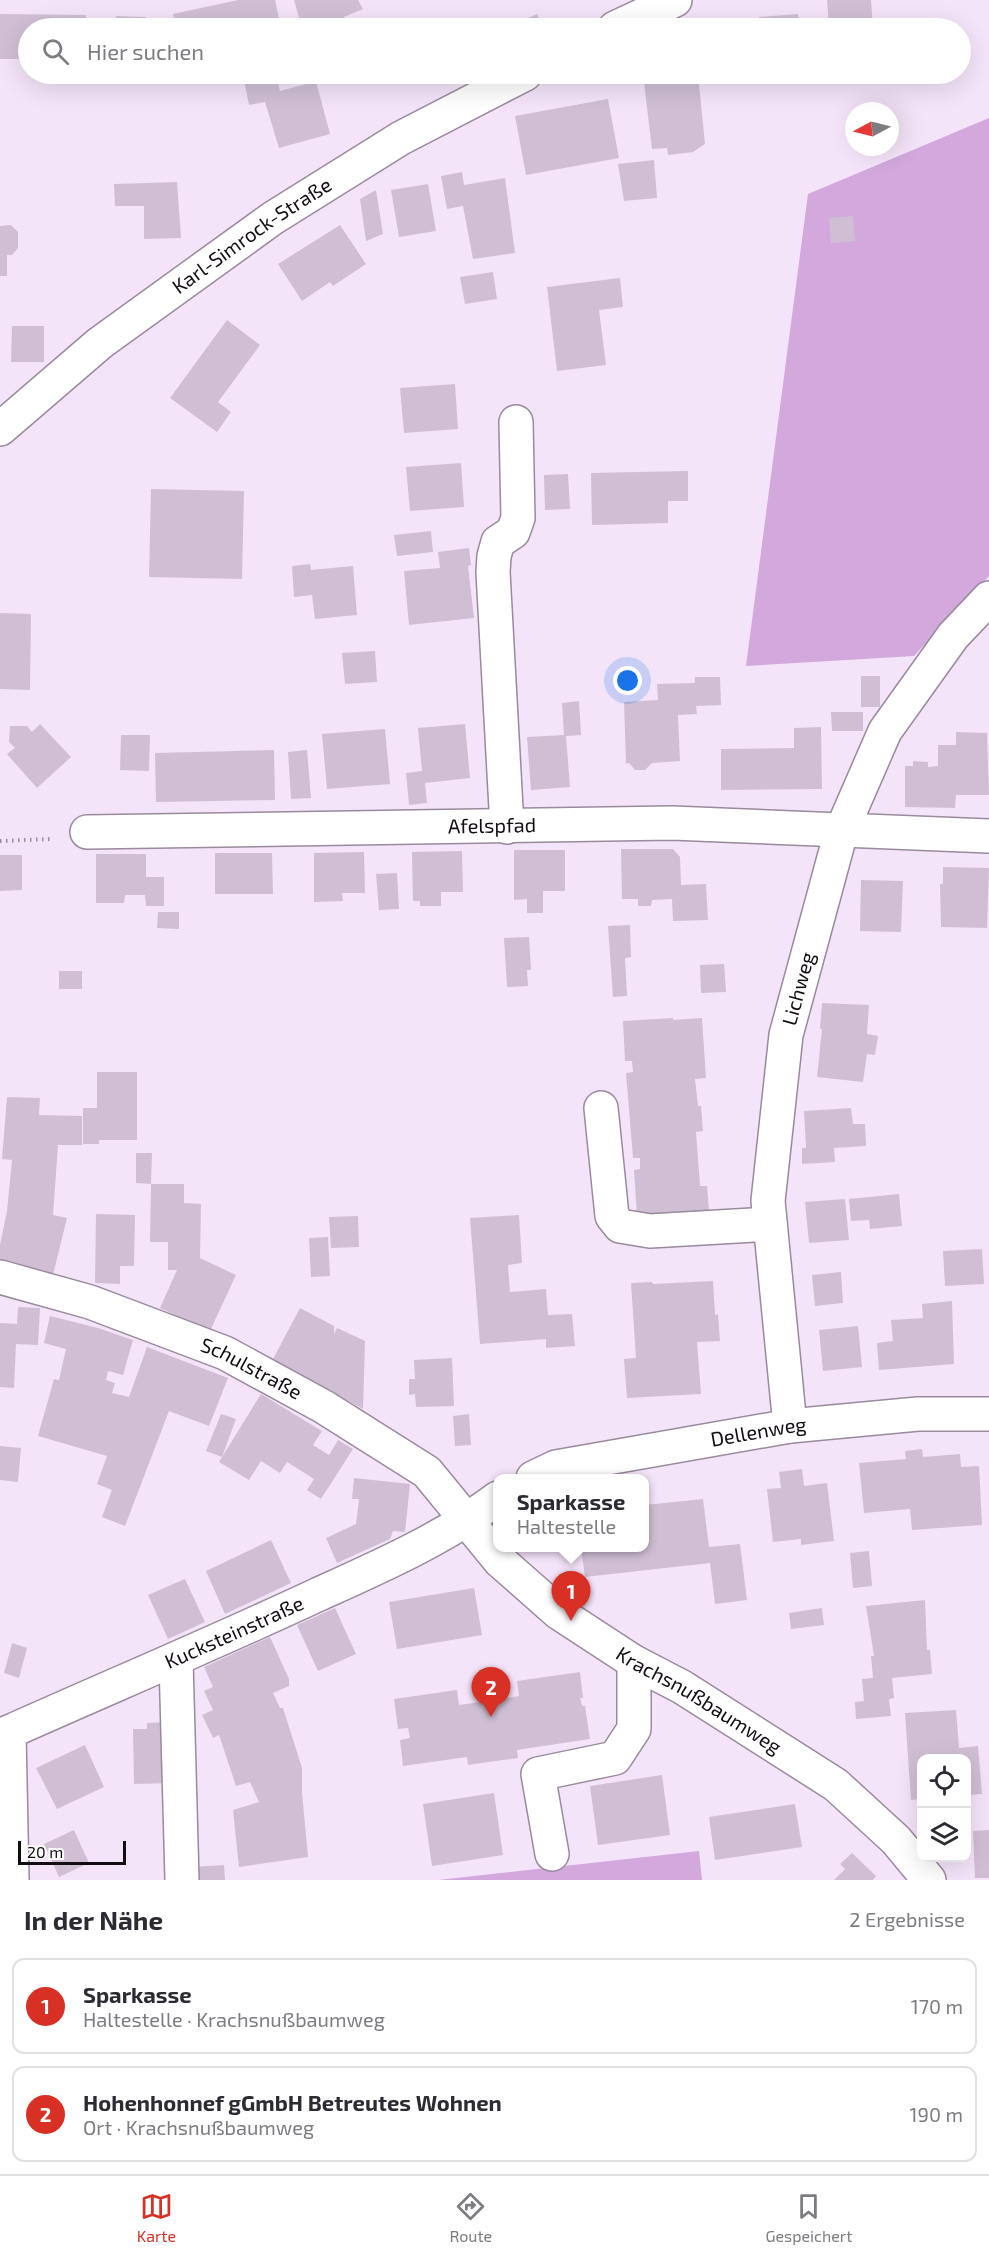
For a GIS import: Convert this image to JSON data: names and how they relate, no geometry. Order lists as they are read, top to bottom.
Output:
{
  "streets": {
    "street": [
      "Karl-Simrock-Straße",
      "Afelspfad",
      "Lichweg",
      "Schulstraße",
      "Dellenweg",
      "Kucksteinstraße",
      "Krachsnußbaumweg"
    ]
  },
  "crossings": [
    ["Afelspfad", "Lichweg"],
    ["Lichweg", "Dellenweg"],
    ["Schulstraße", "Kucksteinstraße"],
    ["Schulstraße", "Krachsnußbaumweg"],
    ["Kucksteinstraße", "Krachsnußbaumweg"]
  ],
  "scale_bar": "20 m",
  "north": "left",
  "page": {
    "search": "Hier suchen",
    "popup": ["Sparkasse", "Haltestelle"],
    "pins": ["1", "2"],
    "scale": "20 m",
    "heading": ["In der Nähe", "2 Ergebnisse"],
    "list": [
      {
        "mark": "1",
        "name": "Sparkasse",
        "note": "Haltestelle · Krachsnußbaumweg",
        "value": "170 m"
      },
      {
        "mark": "2",
        "name": "Hohenhonnef gGmbH Betreutes Wohnen",
        "note": "Ort · Krachsnußbaumweg",
        "value": "190 m"
      }
    ],
    "nav": ["Karte", "Route", "Gespeichert"]
  }
}
